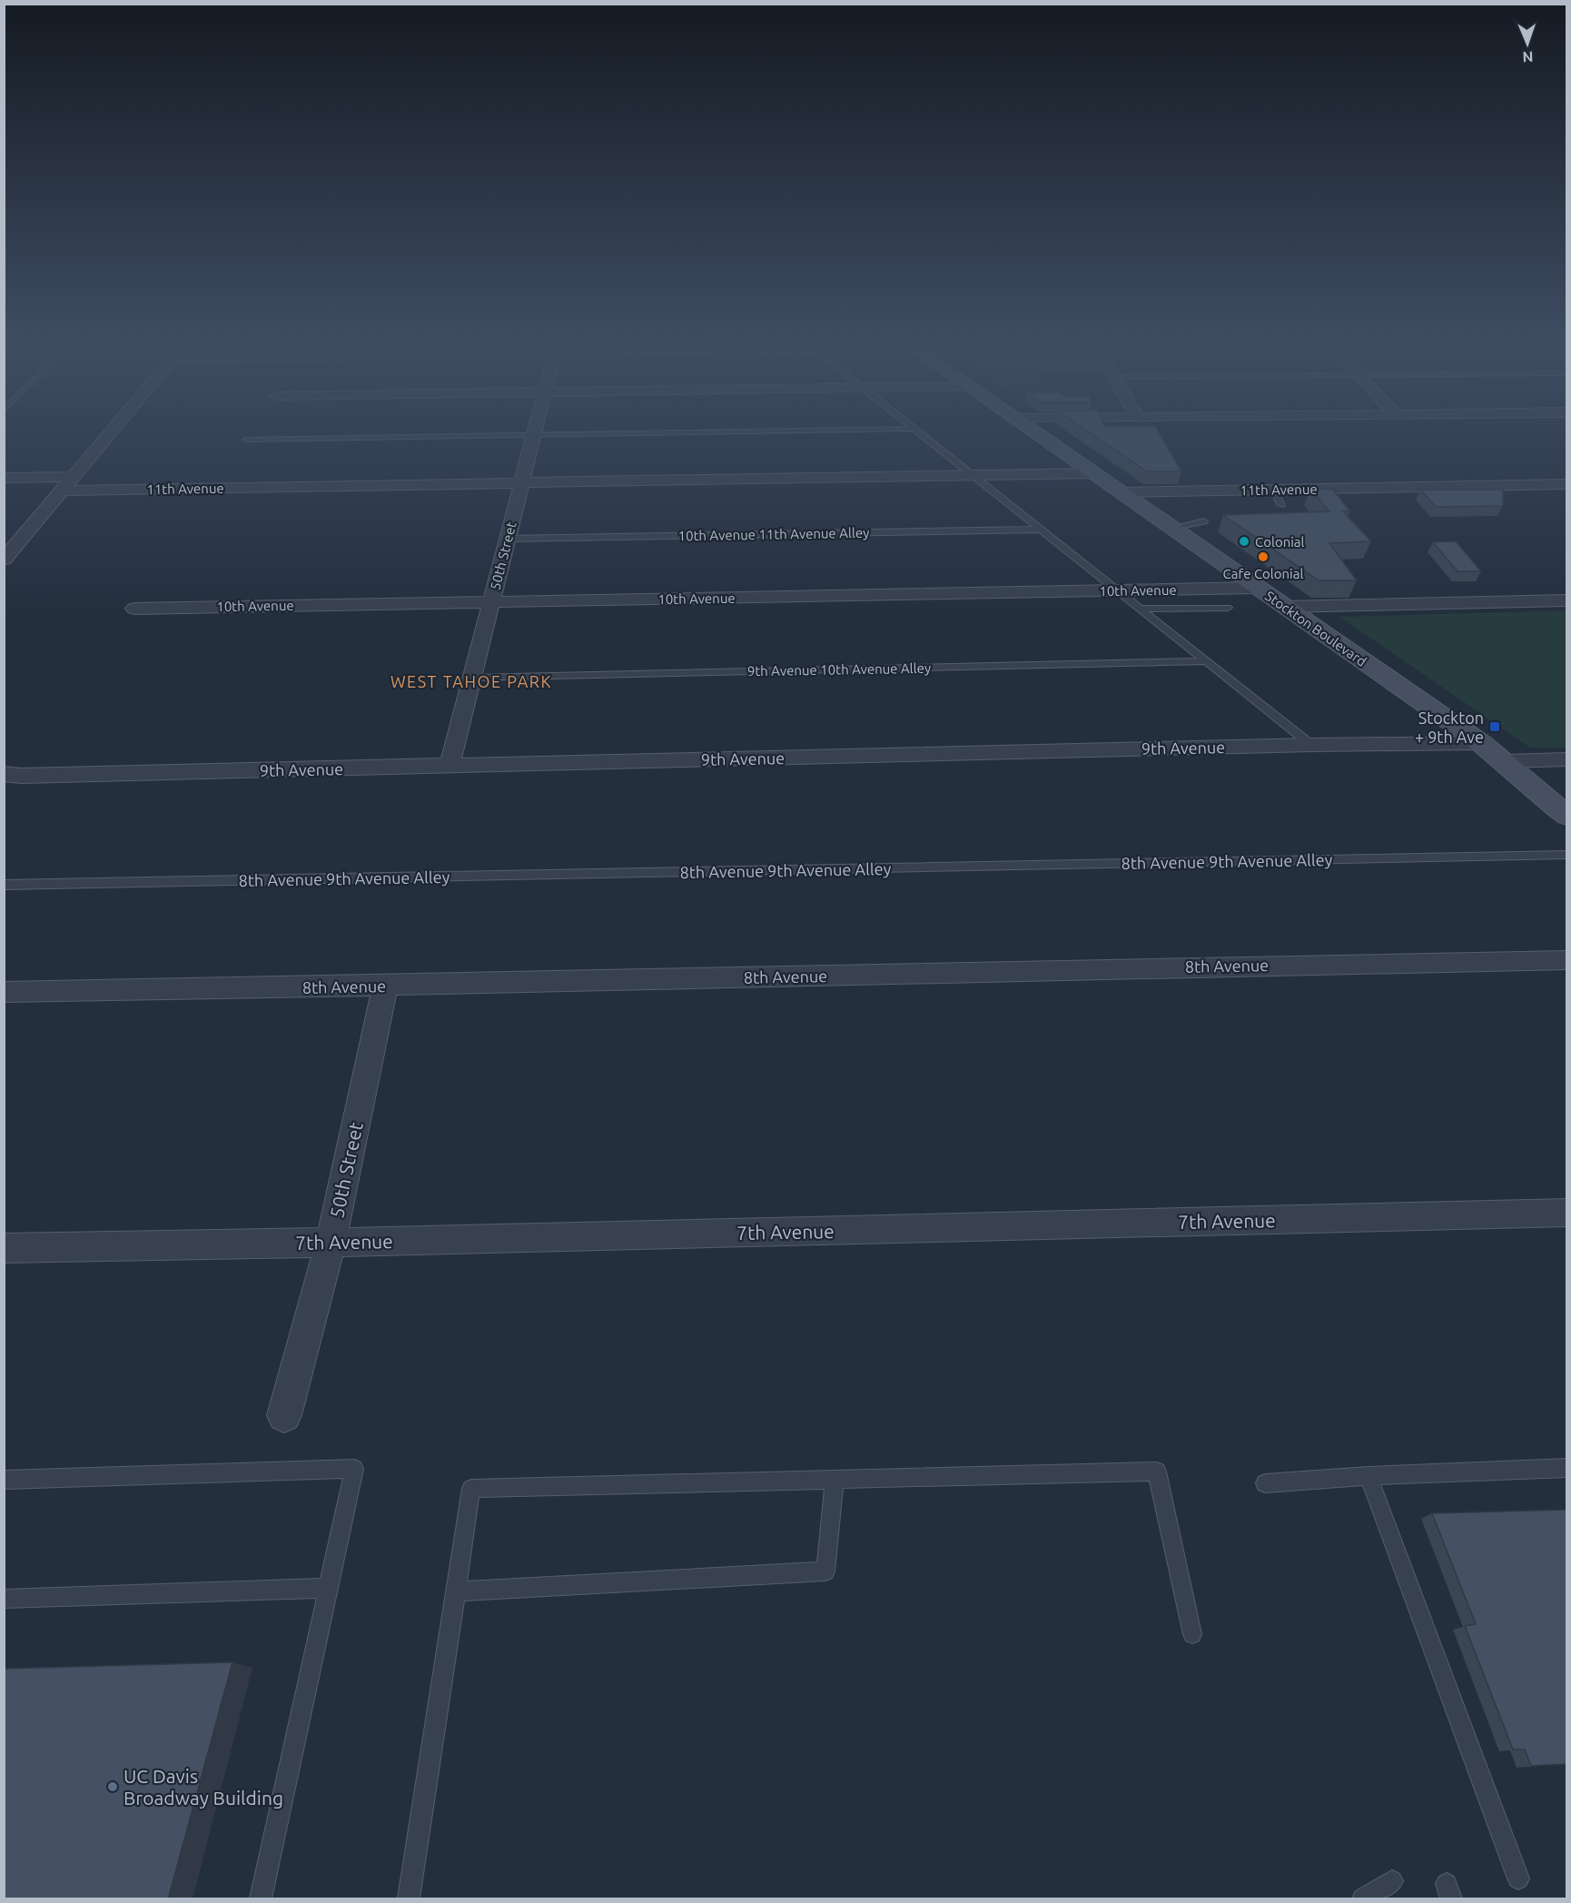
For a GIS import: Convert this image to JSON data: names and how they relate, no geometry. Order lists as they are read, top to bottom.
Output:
{
  "streets": {
    "main road": ["Stockton Boulevard"],
    "street": [
      "11th Avenue",
      "50th Street",
      "10th Avenue",
      "9th Avenue",
      "8th Avenue",
      "7th Avenue"
    ],
    "lane": ["10th Avenue 11th Avenue Alley", "9th Avenue 10th Avenue Alley", "8th Avenue 9th Avenue Alley"]
  },
  "crossings": [
    ["11th Avenue", "50th Street"],
    ["11th Avenue", "Stockton Boulevard"],
    ["10th Avenue 11th Avenue Alley", "50th Street"],
    ["50th Street", "10th Avenue"],
    ["50th Street", "9th Avenue 10th Avenue Alley"],
    ["50th Street", "9th Avenue"],
    ["50th Street", "8th Avenue"],
    ["50th Street", "7th Avenue"],
    ["10th Avenue", "Stockton Boulevard"],
    ["Stockton Boulevard", "9th Avenue"]
  ],
  "districts": ["WEST TAHOE PARK"],
  "places": {
    "other": ["Colonial", "Cafe Colonial", "UC Davis Broadway Building"],
    "transit": ["Stockton + 9th Ave"]
  },
  "north": "bottom"
}
